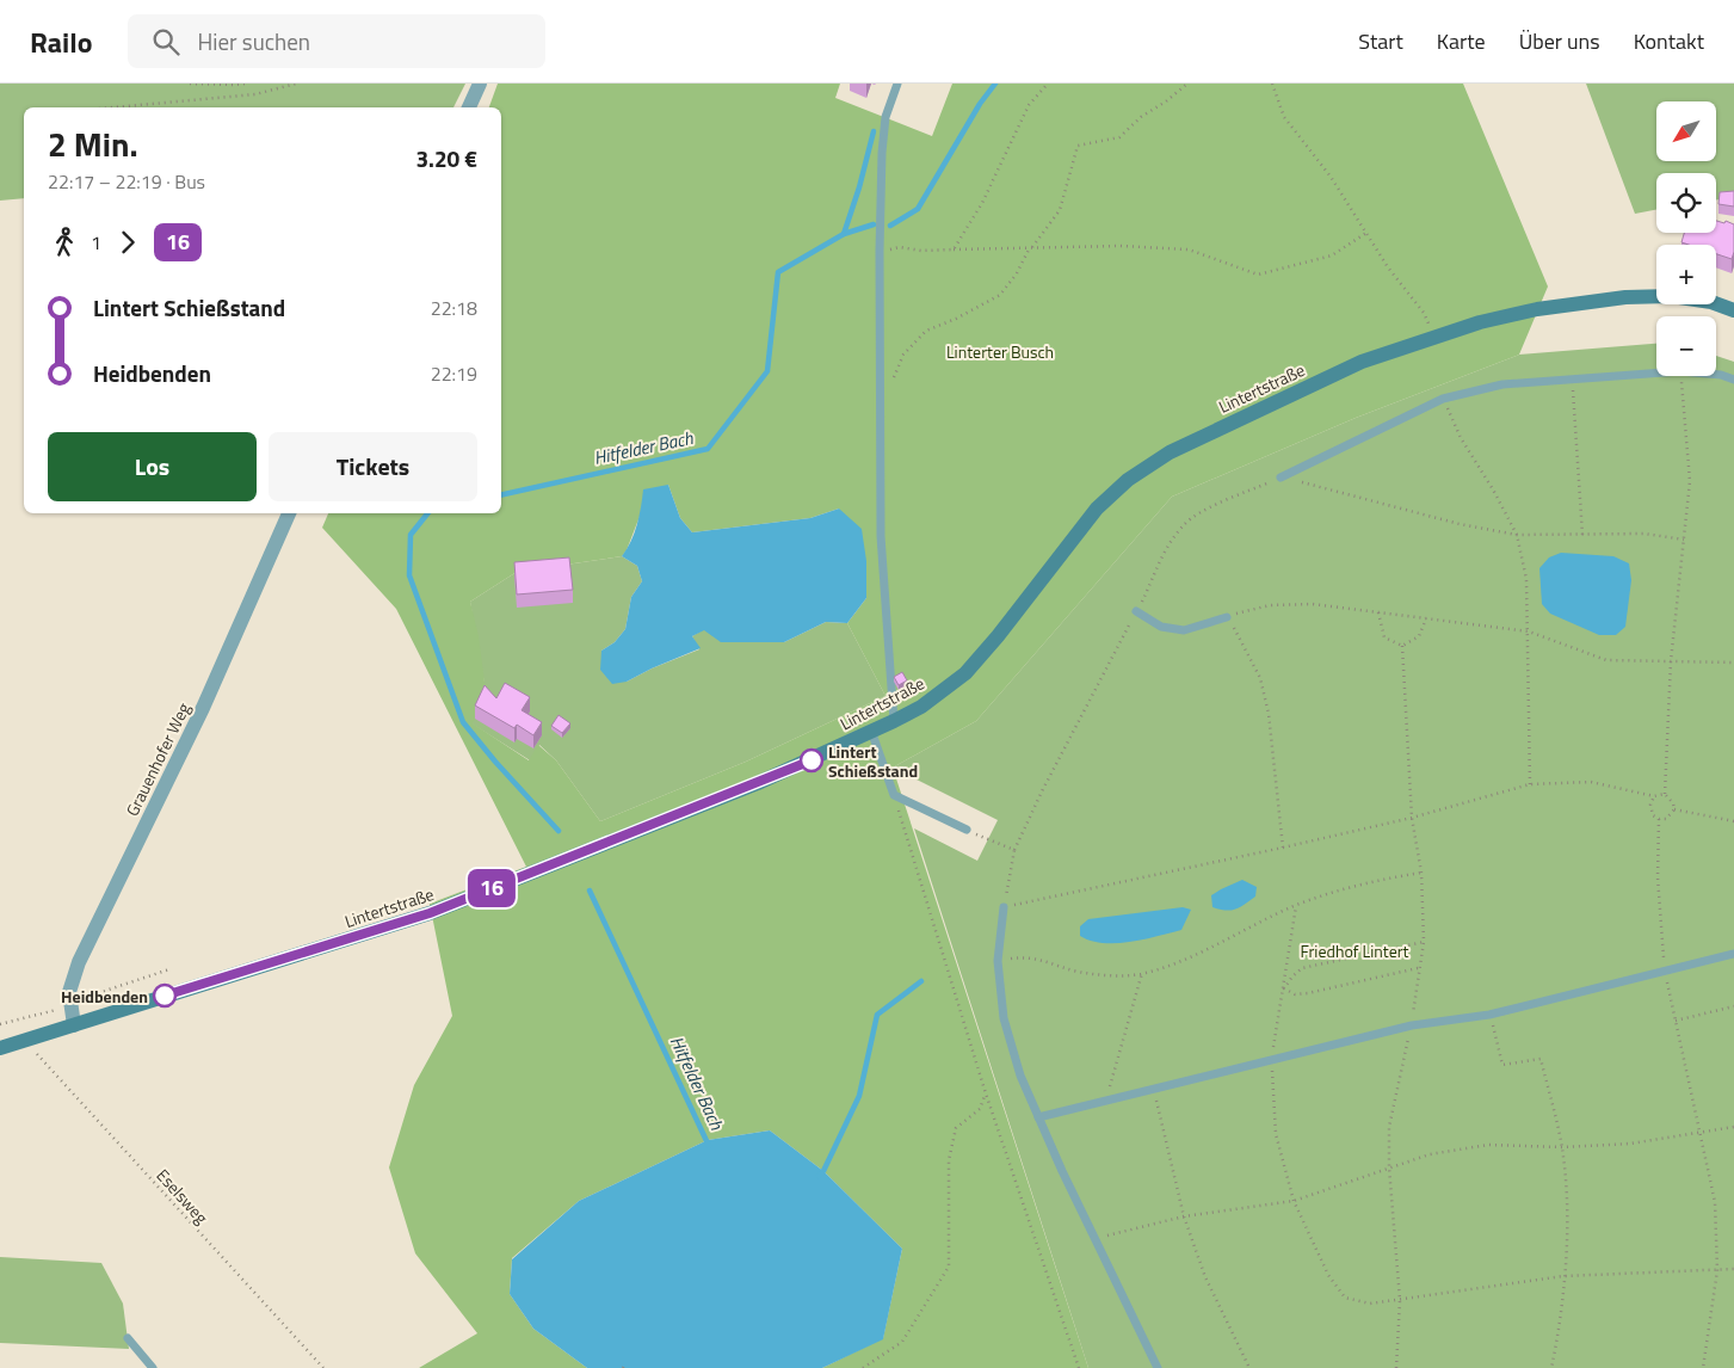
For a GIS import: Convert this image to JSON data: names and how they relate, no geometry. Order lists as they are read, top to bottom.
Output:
{
  "streets": {
    "main road": ["Lintertstraße"],
    "street": ["Grauenhofer Weg"],
    "path": ["Eselsweg"]
  },
  "crossings": [
    ["Lintertstraße", "Grauenhofer Weg"],
    ["Lintertstraße", "Eselsweg"]
  ],
  "water": ["Hitfelder Bach"],
  "parks": ["Linterter Busch", "Friedhof Lintert"],
  "places": ["Lintert Schießstand", "Heidbenden"],
  "lines": ["bus line 16"],
  "north": "bottom left",
  "page": {
    "header": "Railo",
    "search": "Hier suchen",
    "nav": [
      "Start",
      "Karte",
      "Über uns",
      "Kontakt"
    ],
    "on_map": "16",
    "map_buttons": ["+", "−"],
    "heading": ["2 Min.", "22:17 – 22:19 · Bus", "3.20 €"],
    "legs": ["1", "16"],
    "list": [
      {
        "name": "Lintert Schießstand",
        "value": "22:18"
      },
      {
        "name": "Heidbenden",
        "value": "22:19"
      }
    ],
    "buttons": ["Los", "Tickets"]
  }
}
